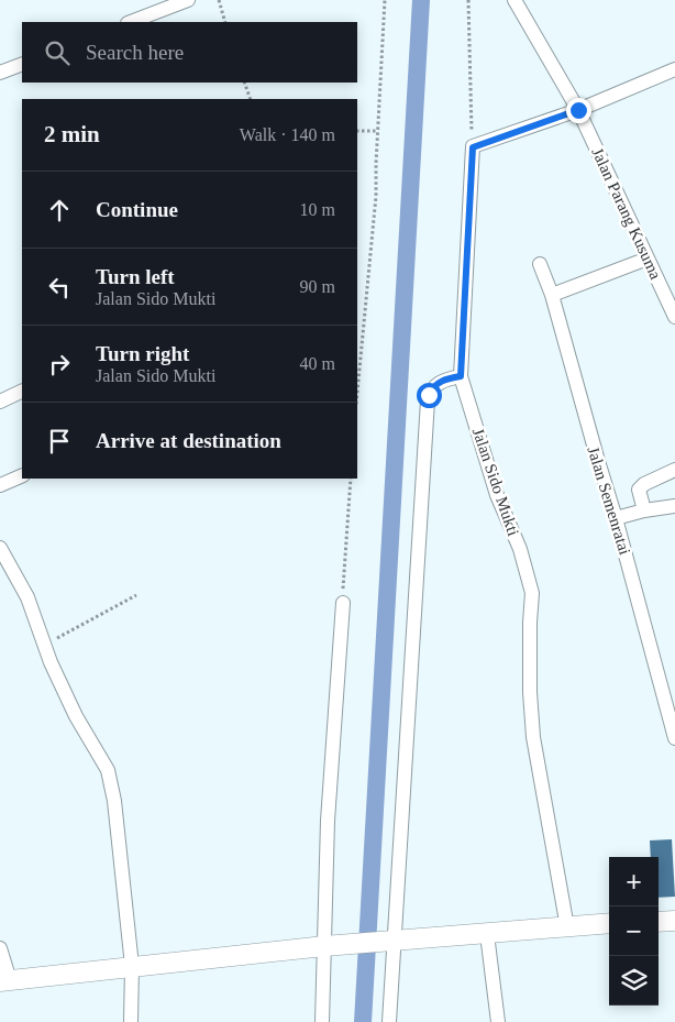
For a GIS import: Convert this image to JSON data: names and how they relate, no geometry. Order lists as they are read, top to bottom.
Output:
{
  "streets": {
    "street": ["Jalan Parang Kusuma", "Jalan Sido Mukti", "Jalan Semenratai"]
  },
  "page": {
    "search": "Search here",
    "heading": ["2 min", "Walk · 140 m"],
    "list": [
      ["Continue", "10 m"],
      ["Turn left", "Jalan Sido Mukti", "90 m"],
      ["Turn right", "Jalan Sido Mukti", "40 m"],
      "Arrive at destination"
    ],
    "map_buttons": ["+", "−"]
  }
}
